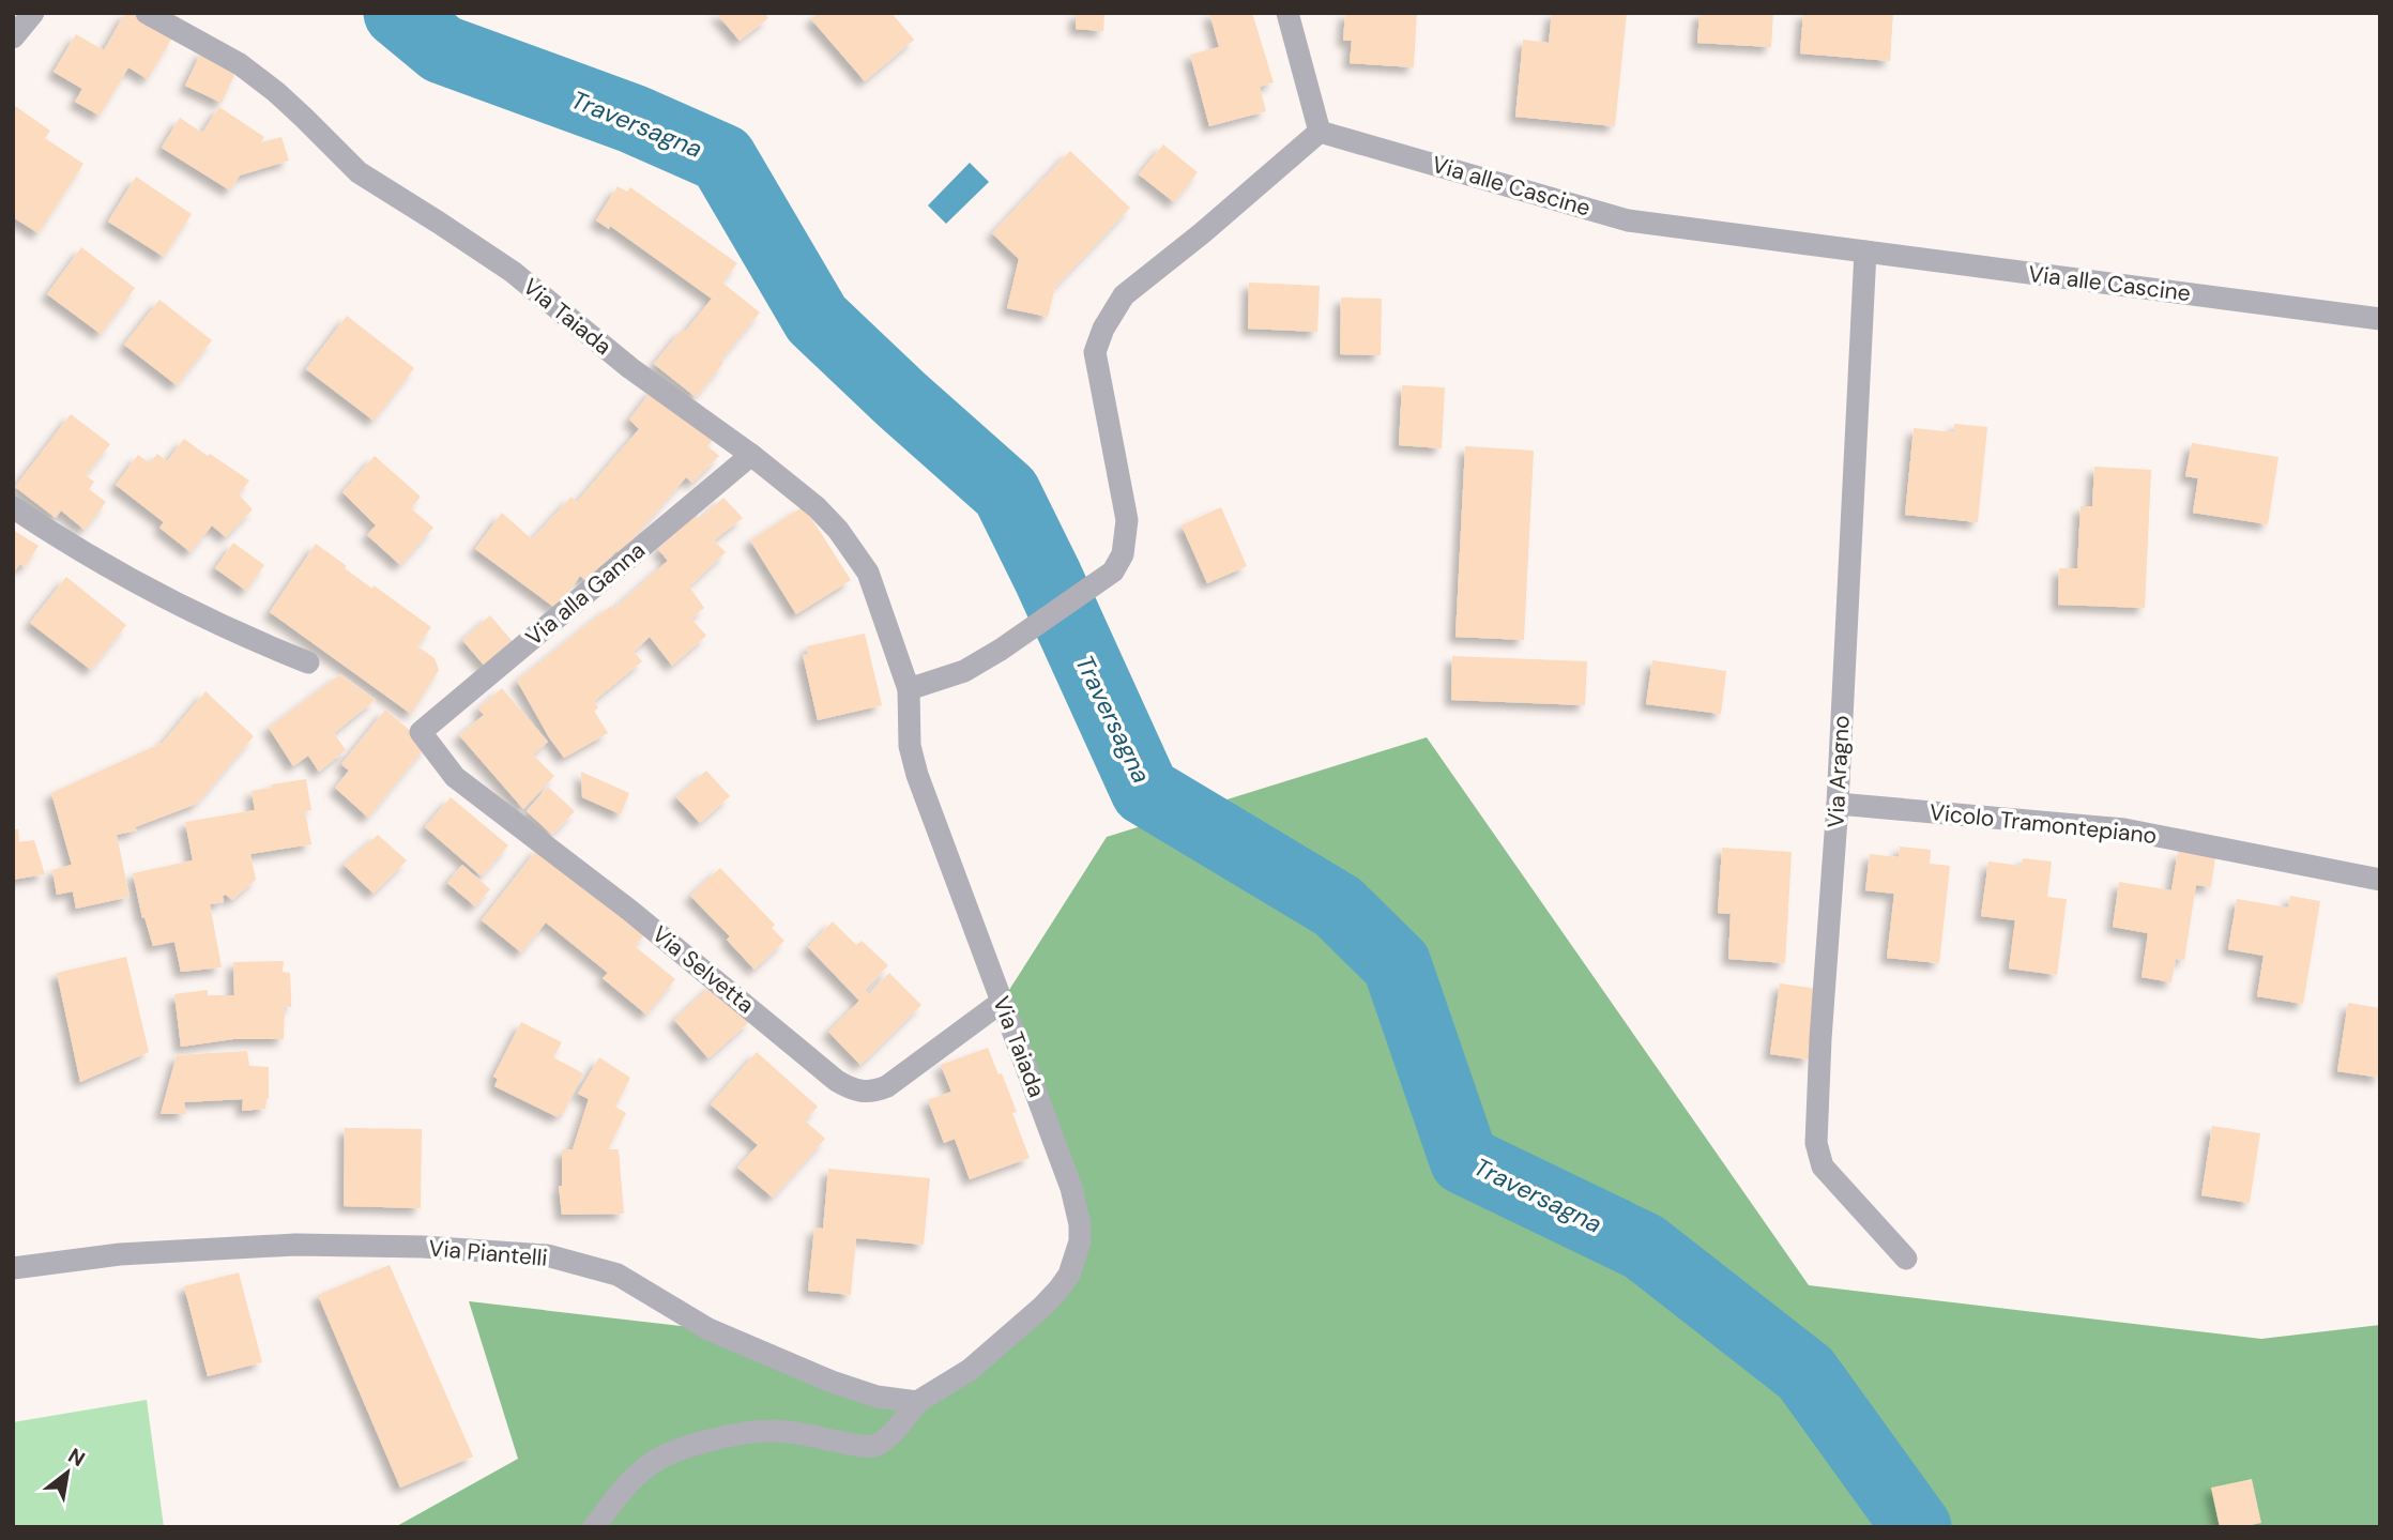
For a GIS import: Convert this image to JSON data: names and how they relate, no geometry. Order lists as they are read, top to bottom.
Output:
{
  "streets": {
    "street": [
      "Via alle Cascine",
      "Via Taiada",
      "Via alla Ganna",
      "Via Aragno",
      "Vicolo Tramontepiano",
      "Via Selvetta",
      "Via Piantelli"
    ]
  },
  "crossings": [
    ["Via alle Cascine", "Via Aragno"],
    ["Via Taiada", "Via alla Ganna"],
    ["Via Taiada", "Via Selvetta"],
    ["Via Taiada", "Via Piantelli"],
    ["Via alla Ganna", "Via Selvetta"],
    ["Via Aragno", "Vicolo Tramontepiano"]
  ],
  "water": ["Traversagna"],
  "north": "top right"
}
